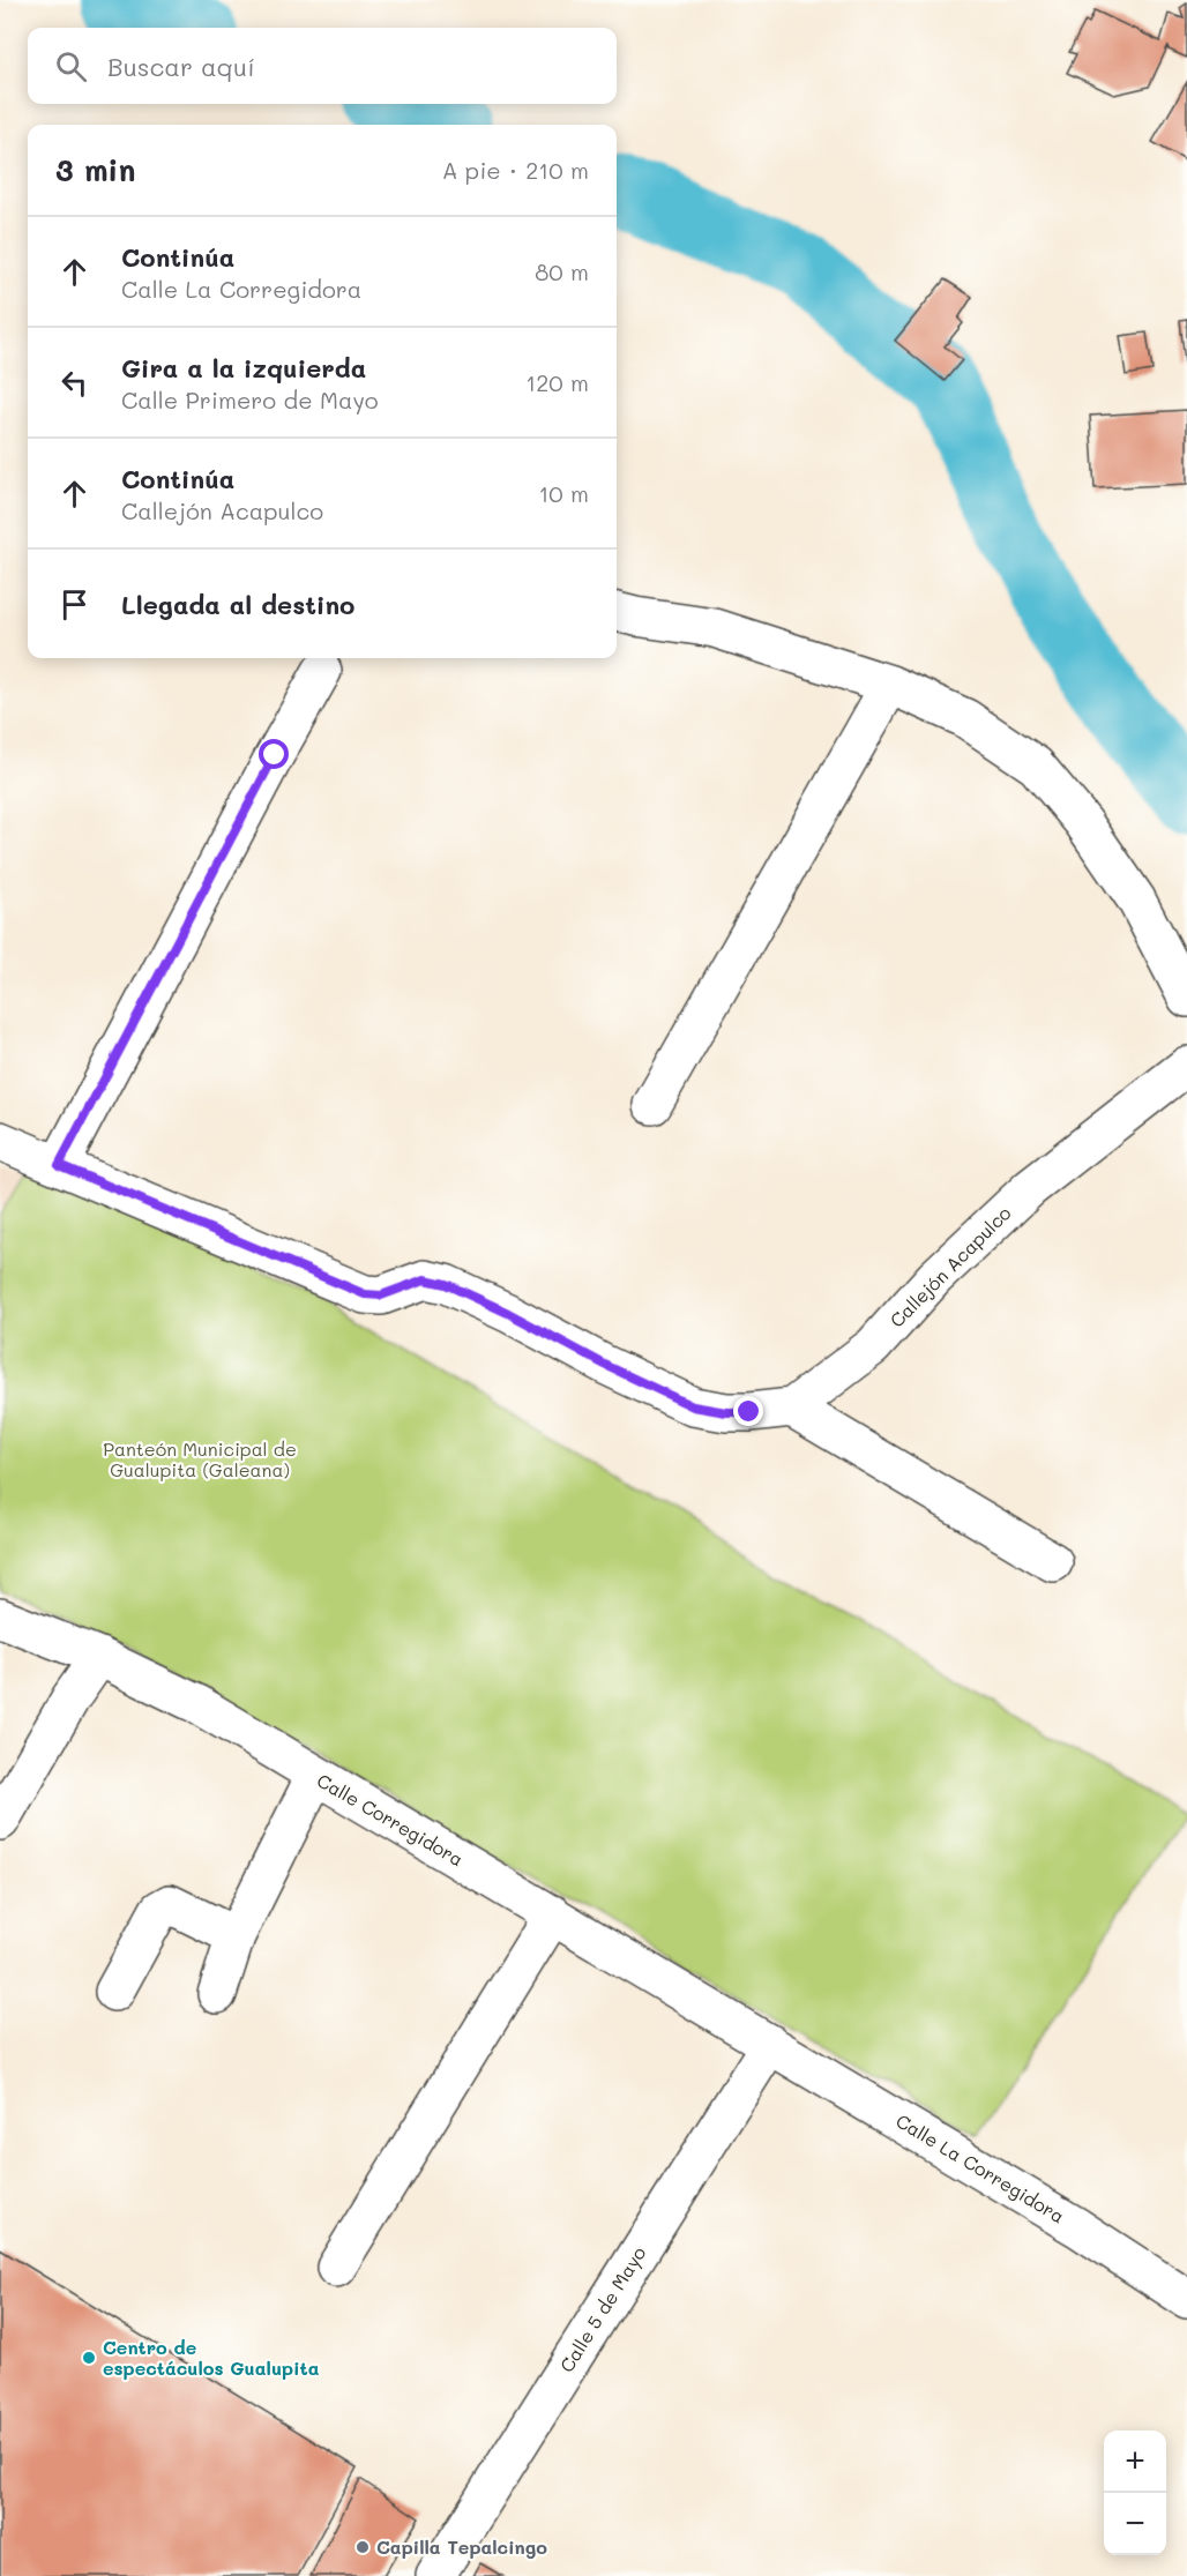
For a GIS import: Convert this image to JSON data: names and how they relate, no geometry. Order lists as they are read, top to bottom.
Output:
{
  "streets": {
    "street": [
      "Callejón Acapulco",
      "Calle Corregidora",
      "Calle La Corregidora",
      "Calle 5 de Mayo"
    ]
  },
  "crossings": [
    ["Calle Corregidora", "Calle La Corregidora"],
    ["Calle Corregidora", "Calle 5 de Mayo"],
    ["Calle La Corregidora", "Calle 5 de Mayo"]
  ],
  "parks": ["Panteón Municipal de Gualupita (Galeana)"],
  "places": ["Centro de espectáculos Gualupita", "Capilla Tepalcingo"],
  "page": {
    "search": "Buscar aquí",
    "heading": ["3 min", "A pie · 210 m"],
    "list": [
      ["Continúa", "Calle La Corregidora", "80 m"],
      ["Gira a la izquierda", "Calle Primero de Mayo", "120 m"],
      ["Continúa", "Callejón Acapulco", "10 m"],
      "Llegada al destino"
    ],
    "map_buttons": ["+", "−"]
  }
}
